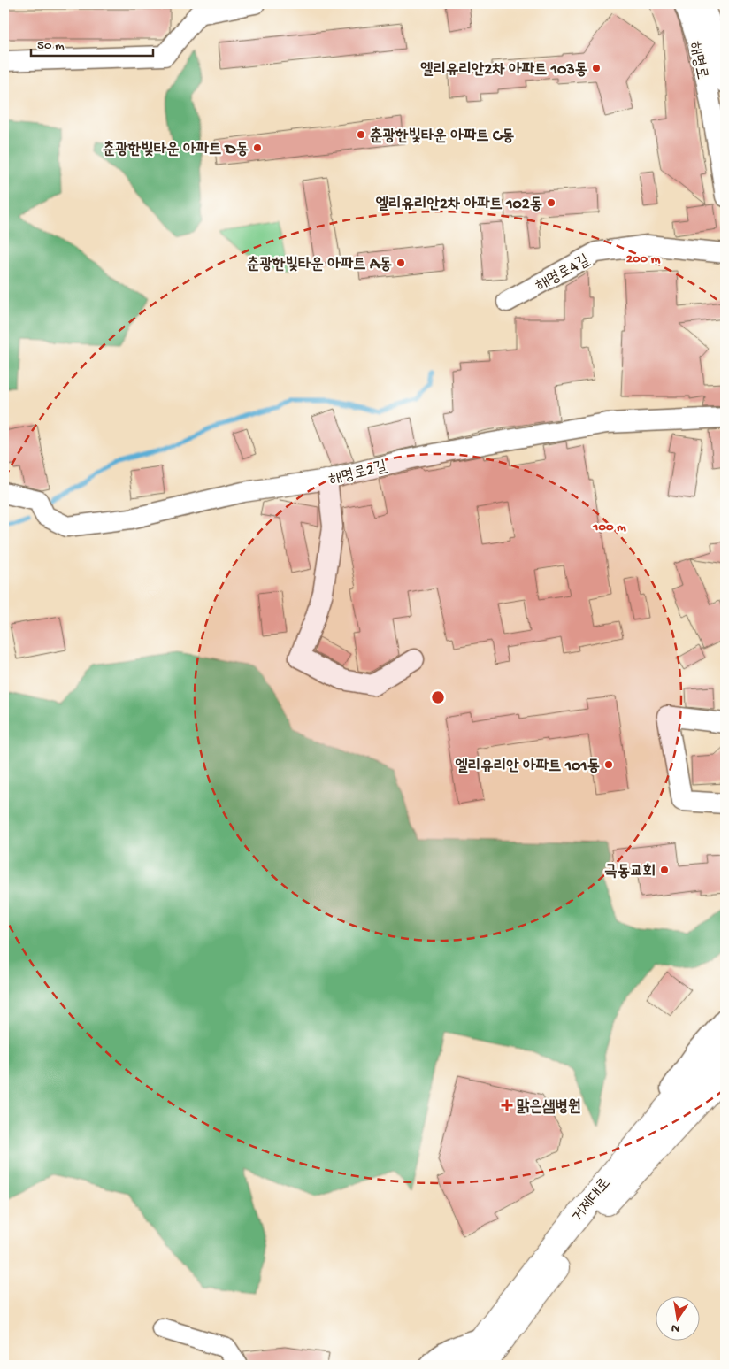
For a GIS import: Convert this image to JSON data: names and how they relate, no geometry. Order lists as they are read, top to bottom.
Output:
{
  "streets": {
    "main road": ["거제대로"],
    "street": ["해명로", "해명로4길", "해명로2길"]
  },
  "places": {
    "other": [
      "엘리유리안2차 아파트 103동",
      "춘광한빛타운 아파트 C동",
      "춘광한빛타운 아파트 D동",
      "엘리유리안2차 아파트 102동",
      "춘광한빛타운 아파트 A동",
      "엘리유리안 아파트 101동",
      "극동교회"
    ],
    "health": ["맑은샘병원"]
  },
  "scale_bar": "50 m",
  "north": "bottom",
  "rings": ["200 m", "100 m"]
}
